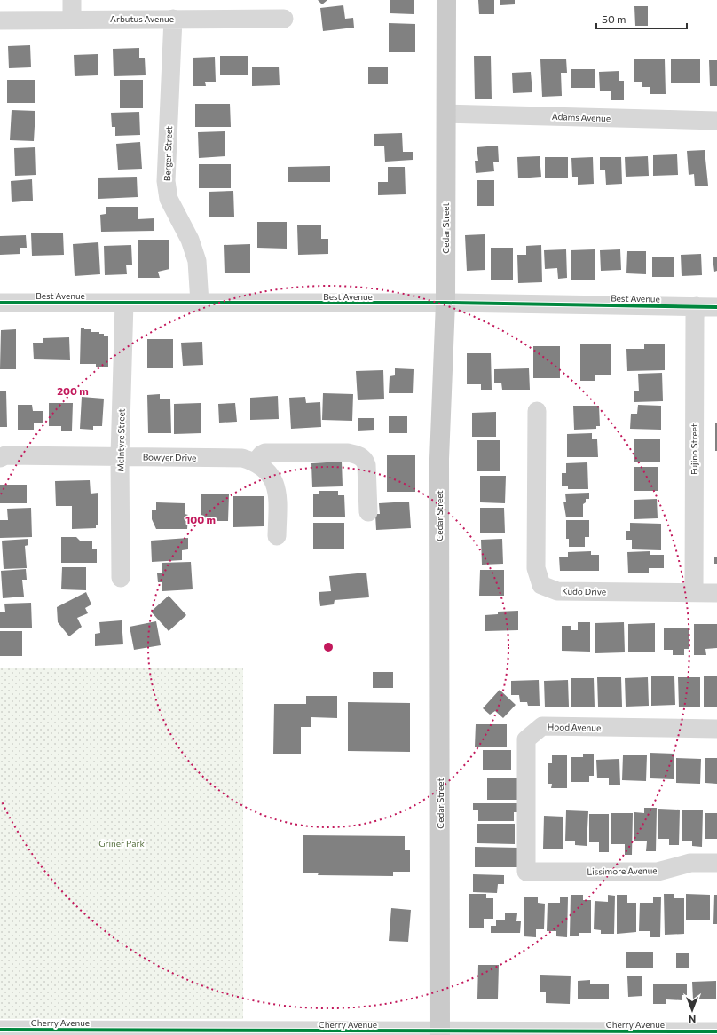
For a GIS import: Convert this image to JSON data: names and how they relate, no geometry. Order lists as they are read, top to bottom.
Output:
{
  "streets": {
    "main road": ["Cedar Street"],
    "street": [
      "Arbutus Avenue",
      "Adams Avenue",
      "Bergen Street",
      "Best Avenue",
      "McIntyre Street",
      "Fujino Street",
      "Bowyer Drive",
      "Kudo Drive",
      "Hood Avenue",
      "Lissimore Avenue",
      "Cherry Avenue"
    ]
  },
  "crossings": [
    ["Arbutus Avenue", "Bergen Street"],
    ["Adams Avenue", "Cedar Street"],
    ["Bergen Street", "Best Avenue"],
    ["Cedar Street", "Best Avenue"],
    ["Cedar Street", "Cherry Avenue"],
    ["Best Avenue", "McIntyre Street"],
    ["Best Avenue", "Fujino Street"],
    ["McIntyre Street", "Bowyer Drive"],
    ["Fujino Street", "Kudo Drive"],
    ["Hood Avenue", "Lissimore Avenue"]
  ],
  "parks": ["Griner Park"],
  "scale_bar": "50 m",
  "north": "bottom",
  "rings": ["200 m", "100 m"]
}
